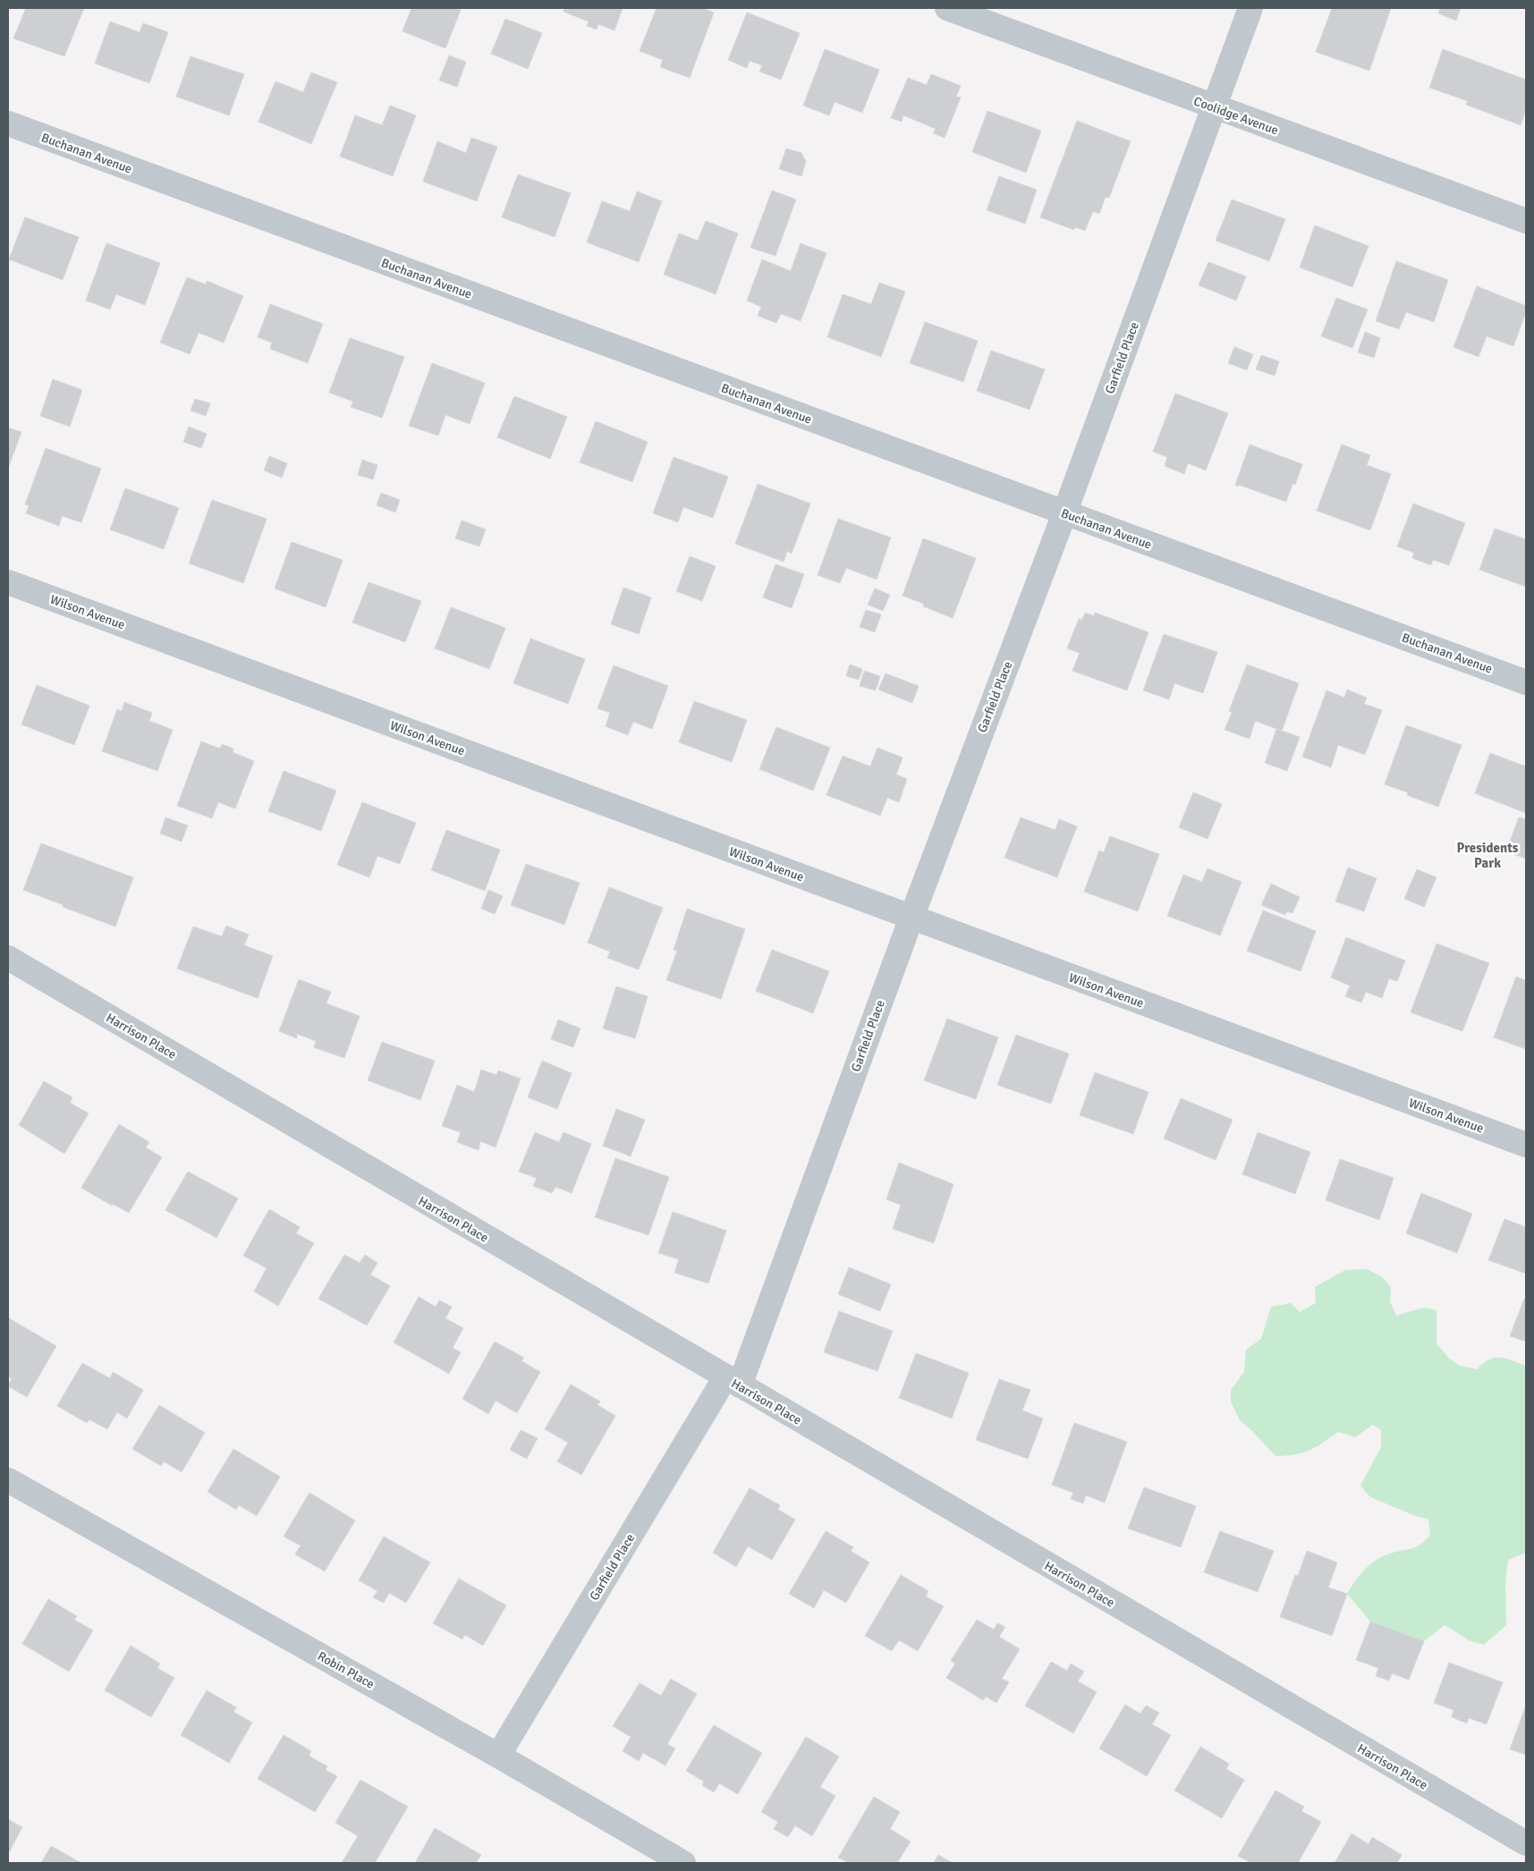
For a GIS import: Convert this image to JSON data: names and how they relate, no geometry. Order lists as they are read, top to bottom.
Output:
{
  "streets": {
    "street": [
      "Coolidge Avenue",
      "Buchanan Avenue",
      "Garfield Place",
      "Wilson Avenue",
      "Harrison Place",
      "Robin Place"
    ]
  },
  "crossings": [
    ["Coolidge Avenue", "Garfield Place"],
    ["Buchanan Avenue", "Garfield Place"],
    ["Garfield Place", "Wilson Avenue"],
    ["Garfield Place", "Harrison Place"],
    ["Garfield Place", "Robin Place"]
  ],
  "districts": ["Presidents Park"]
}
